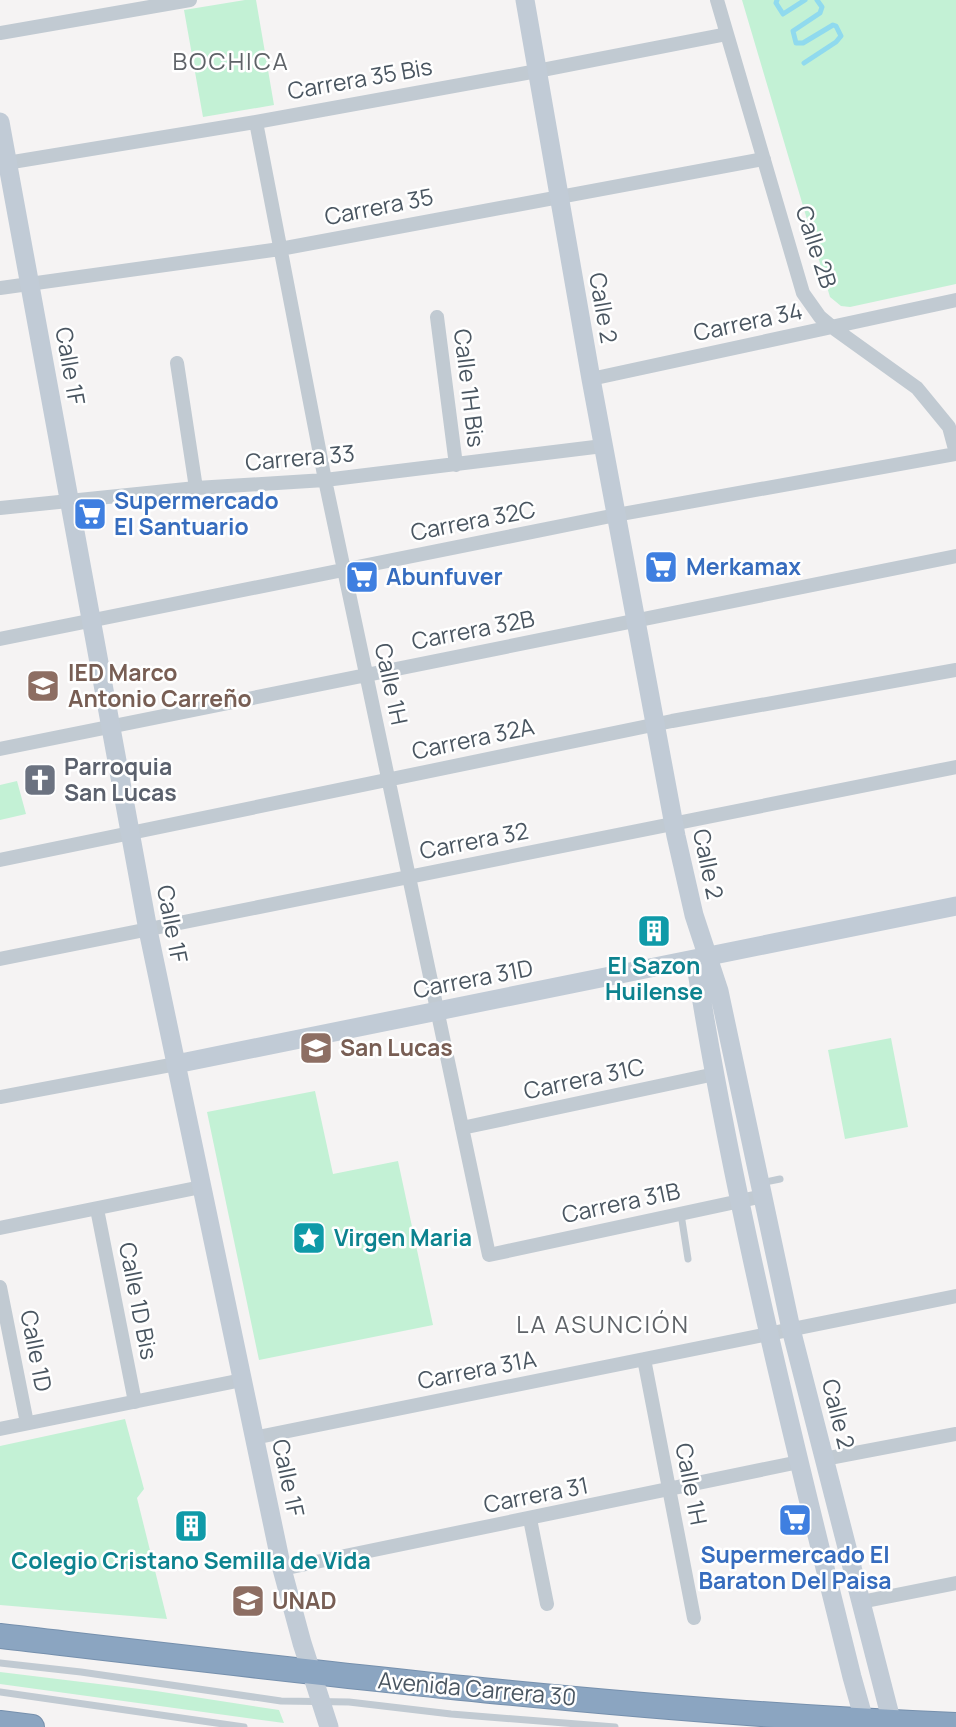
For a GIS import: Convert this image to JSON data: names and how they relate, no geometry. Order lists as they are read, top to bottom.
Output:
{
  "streets": {
    "highway": ["Avenida Carrera 30"],
    "street": [
      "Carrera 35 Bis",
      "Carrera 35",
      "Calle 2B",
      "Calle 2",
      "Carrera 34",
      "Calle 1F",
      "Calle 1H Bis",
      "Carrera 33",
      "Carrera 32C",
      "Carrera 32B",
      "Calle 1H",
      "Carrera 32A",
      "Carrera 32",
      "Carrera 31D",
      "Carrera 31C",
      "Carrera 31B",
      "Calle 1D Bis",
      "Calle 1D",
      "Carrera 31A",
      "Carrera 31"
    ]
  },
  "crossings": [
    ["Carrera 35 Bis", "Calle 2B"],
    ["Carrera 35 Bis", "Calle 2"],
    ["Carrera 35 Bis", "Calle 1F"],
    ["Carrera 35 Bis", "Calle 1H"],
    ["Carrera 35", "Calle 2B"],
    ["Carrera 35", "Calle 2"],
    ["Carrera 35", "Calle 1F"],
    ["Carrera 35", "Calle 1H"],
    ["Calle 2B", "Carrera 34"],
    ["Calle 2B", "Carrera 32C"],
    ["Calle 2", "Carrera 34"],
    ["Calle 2", "Carrera 33"],
    ["Calle 2", "Carrera 32C"],
    ["Calle 2", "Carrera 32B"],
    ["Calle 2", "Carrera 32A"],
    ["Calle 2", "Carrera 32"],
    ["Calle 2", "Carrera 31D"],
    ["Calle 2", "Carrera 31C"],
    ["Calle 2", "Carrera 31B"],
    ["Calle 2", "Carrera 31A"],
    ["Calle 2", "Carrera 31"],
    ["Calle 2", "Avenida Carrera 30"],
    ["Calle 1F", "Carrera 33"],
    ["Calle 1F", "Carrera 32C"],
    ["Calle 1F", "Carrera 32B"],
    ["Calle 1F", "Carrera 32A"],
    ["Calle 1F", "Carrera 32"],
    ["Calle 1F", "Carrera 31D"],
    ["Calle 1F", "Carrera 31A"],
    ["Calle 1F", "Carrera 31"],
    ["Calle 1F", "Avenida Carrera 30"],
    ["Calle 1H Bis", "Carrera 33"],
    ["Carrera 33", "Calle 1H"],
    ["Carrera 32C", "Calle 1H"],
    ["Carrera 32B", "Calle 1H"],
    ["Calle 1H", "Carrera 32A"],
    ["Calle 1H", "Carrera 32"],
    ["Calle 1H", "Carrera 31D"],
    ["Calle 1H", "Carrera 31C"],
    ["Calle 1H", "Carrera 31B"],
    ["Calle 1H", "Carrera 31A"],
    ["Calle 1H", "Carrera 31"]
  ],
  "districts": ["BOCHICA", "LA ASUNCIÓN"],
  "places": {
    "supermarket": [
      "Supermercado El Santuario",
      "Merkamax",
      "Abunfuver",
      "Supermercado El Baraton Del Paisa"
    ],
    "school or university": ["IED Marco Antonio Carreño", "San Lucas", "UNAD"],
    "church": ["Parroquia San Lucas"],
    "building": ["El Sazon Huilense", "Colegio Cristano Semilla de Vida"],
    "place": ["Virgen Maria"]
  }
}
